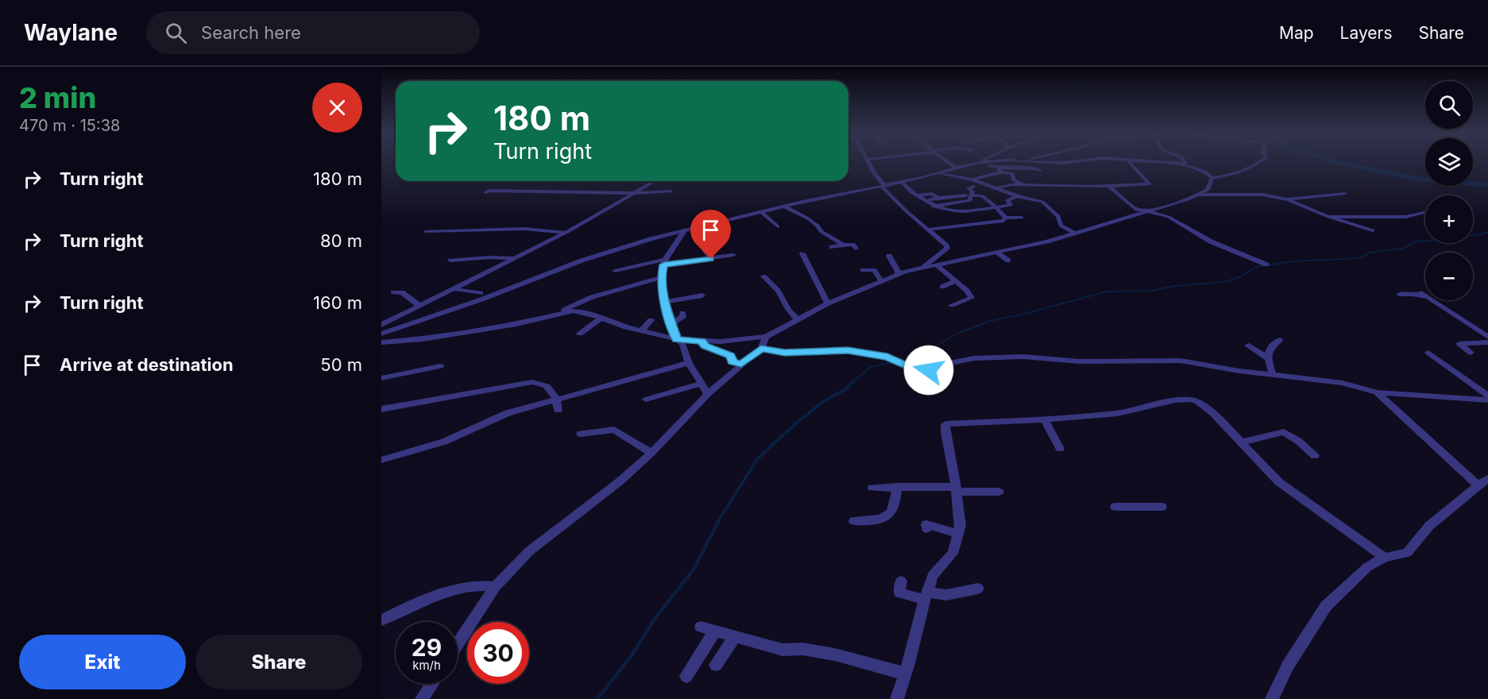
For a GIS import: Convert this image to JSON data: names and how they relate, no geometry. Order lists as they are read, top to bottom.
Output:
{
  "page": {
    "header": "Waylane",
    "search": "Search here",
    "nav": ["Map", "Layers", "Share"],
    "heading": ["2 min", "470 m · 15:38"],
    "map_buttons": ["+", "−"],
    "turn": ["180 m", "Turn right"],
    "list": [
      {
        "name": "Turn right",
        "value": "180 m"
      },
      {
        "name": "Turn right",
        "value": "80 m"
      },
      {
        "name": "Turn right",
        "value": "160 m"
      },
      {
        "name": "Arrive at destination",
        "value": "50 m"
      }
    ],
    "speed": "29 km/h",
    "limit": "30",
    "buttons": ["Exit", "Share"]
  }
}
